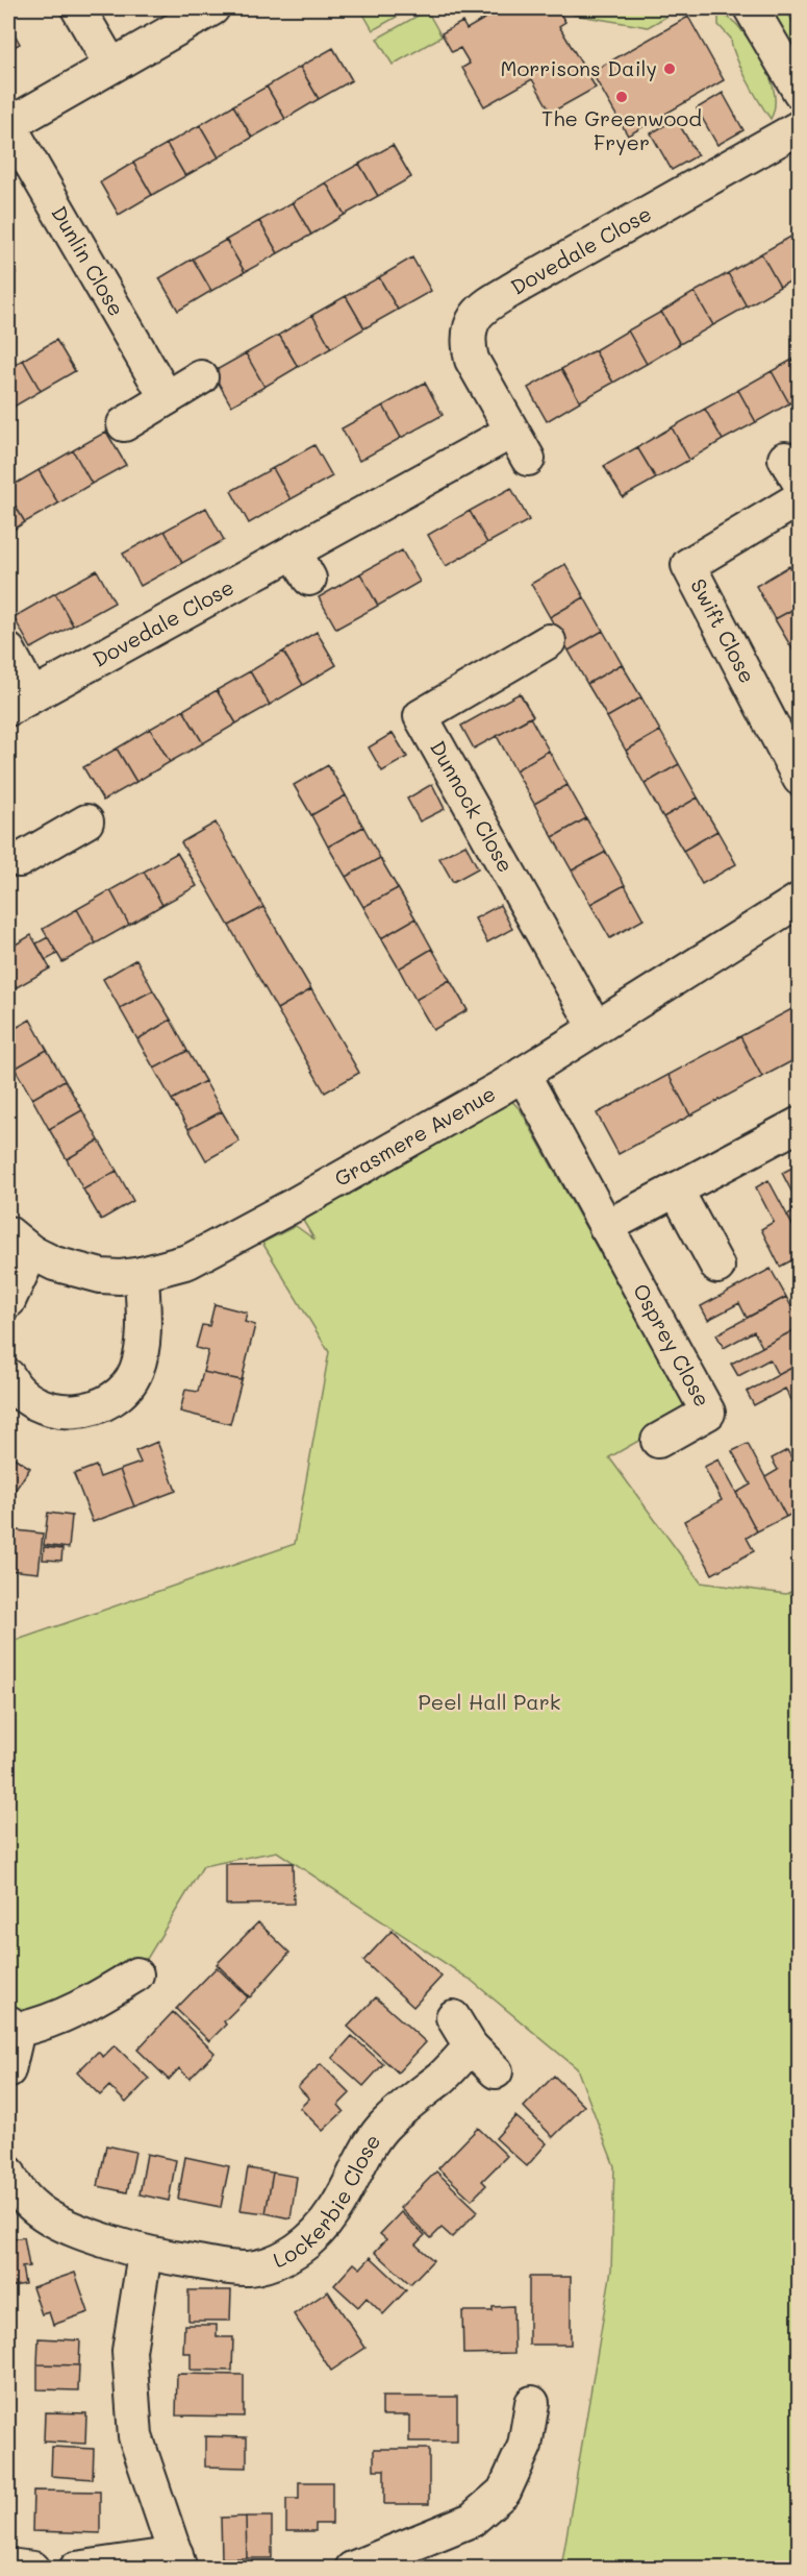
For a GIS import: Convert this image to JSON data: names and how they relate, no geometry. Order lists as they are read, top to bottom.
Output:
{
  "streets": {
    "street": [
      "Dovedale Close",
      "Dunlin Close",
      "Swift Close",
      "Dunnock Close",
      "Grasmere Avenue",
      "Osprey Close",
      "Lockerbie Close"
    ]
  },
  "crossings": [
    ["Dunnock Close", "Grasmere Avenue"],
    ["Grasmere Avenue", "Osprey Close"]
  ],
  "parks": ["Peel Hall Park"],
  "places": ["Morrisons Daily", "The Greenwood Fryer"]
}
